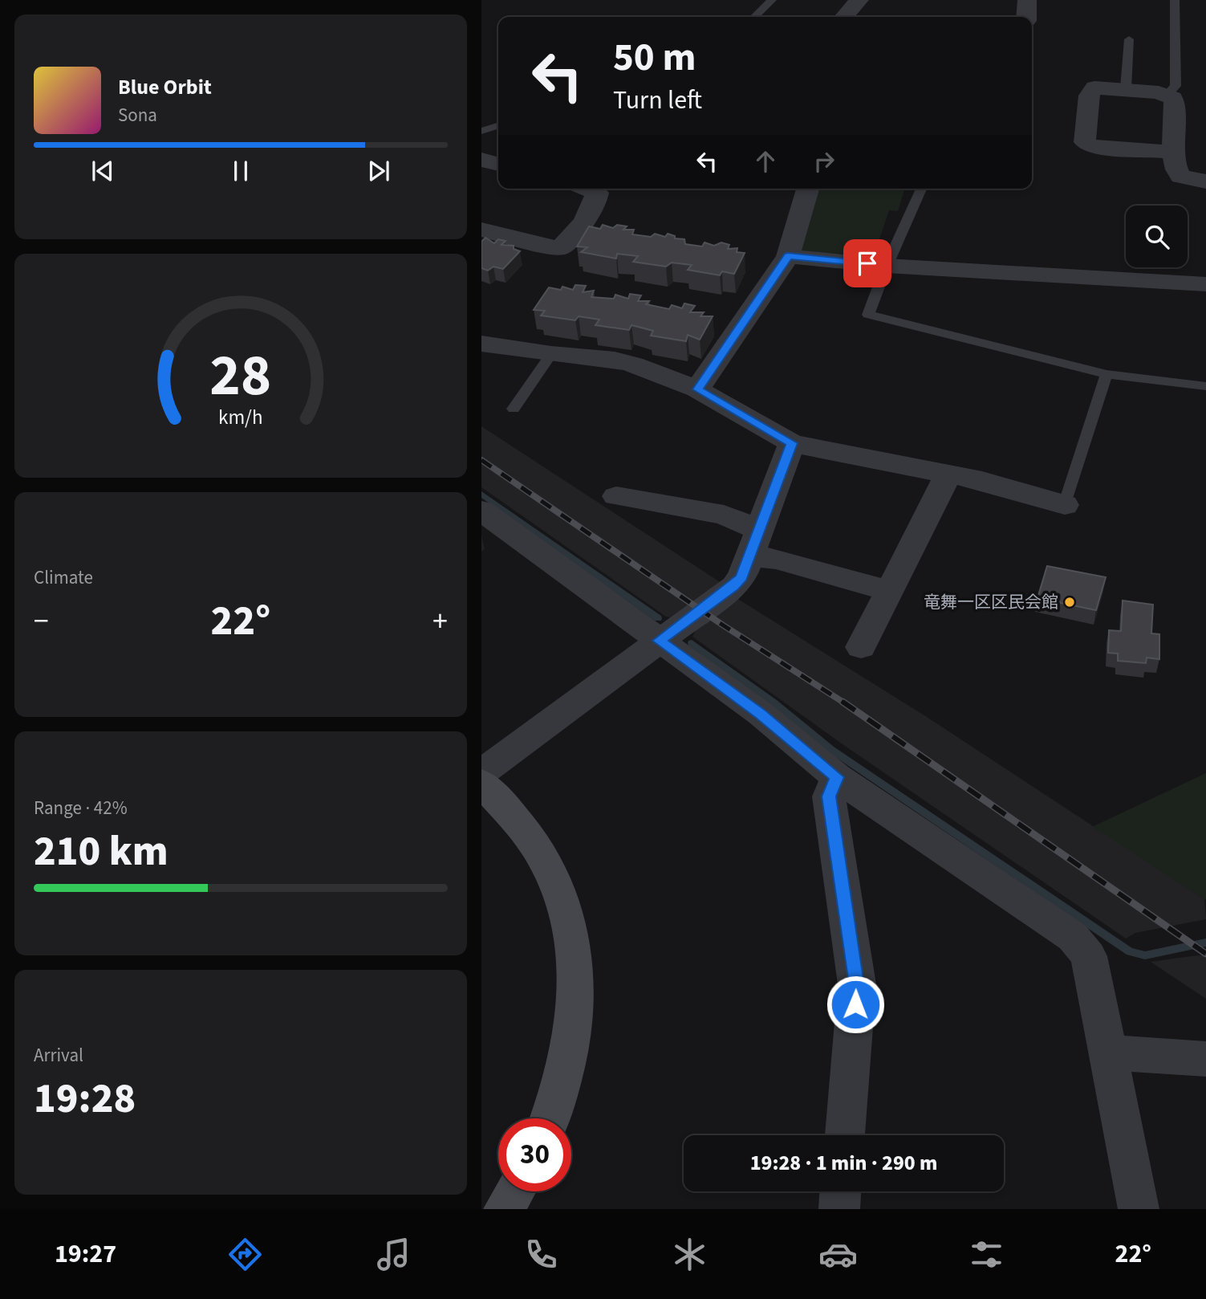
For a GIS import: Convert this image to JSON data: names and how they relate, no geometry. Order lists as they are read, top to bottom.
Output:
{
  "places": ["竜舞一区区民会館"],
  "page": {
    "turn": ["50 m", "Turn left"],
    "song": ["Blue Orbit", "Sona"],
    "tile": [
      "Climate",
      ["Range · 42%", "210 km"],
      ["Arrival", "19:28"]
    ],
    "heat": ["−", "22°", "+"],
    "limit": "30",
    "trip": "19:28 · 1 min · 290 m",
    "tabs": ["19:27", "22°"],
    "gauge": ["28", "km/h"]
  }
}
